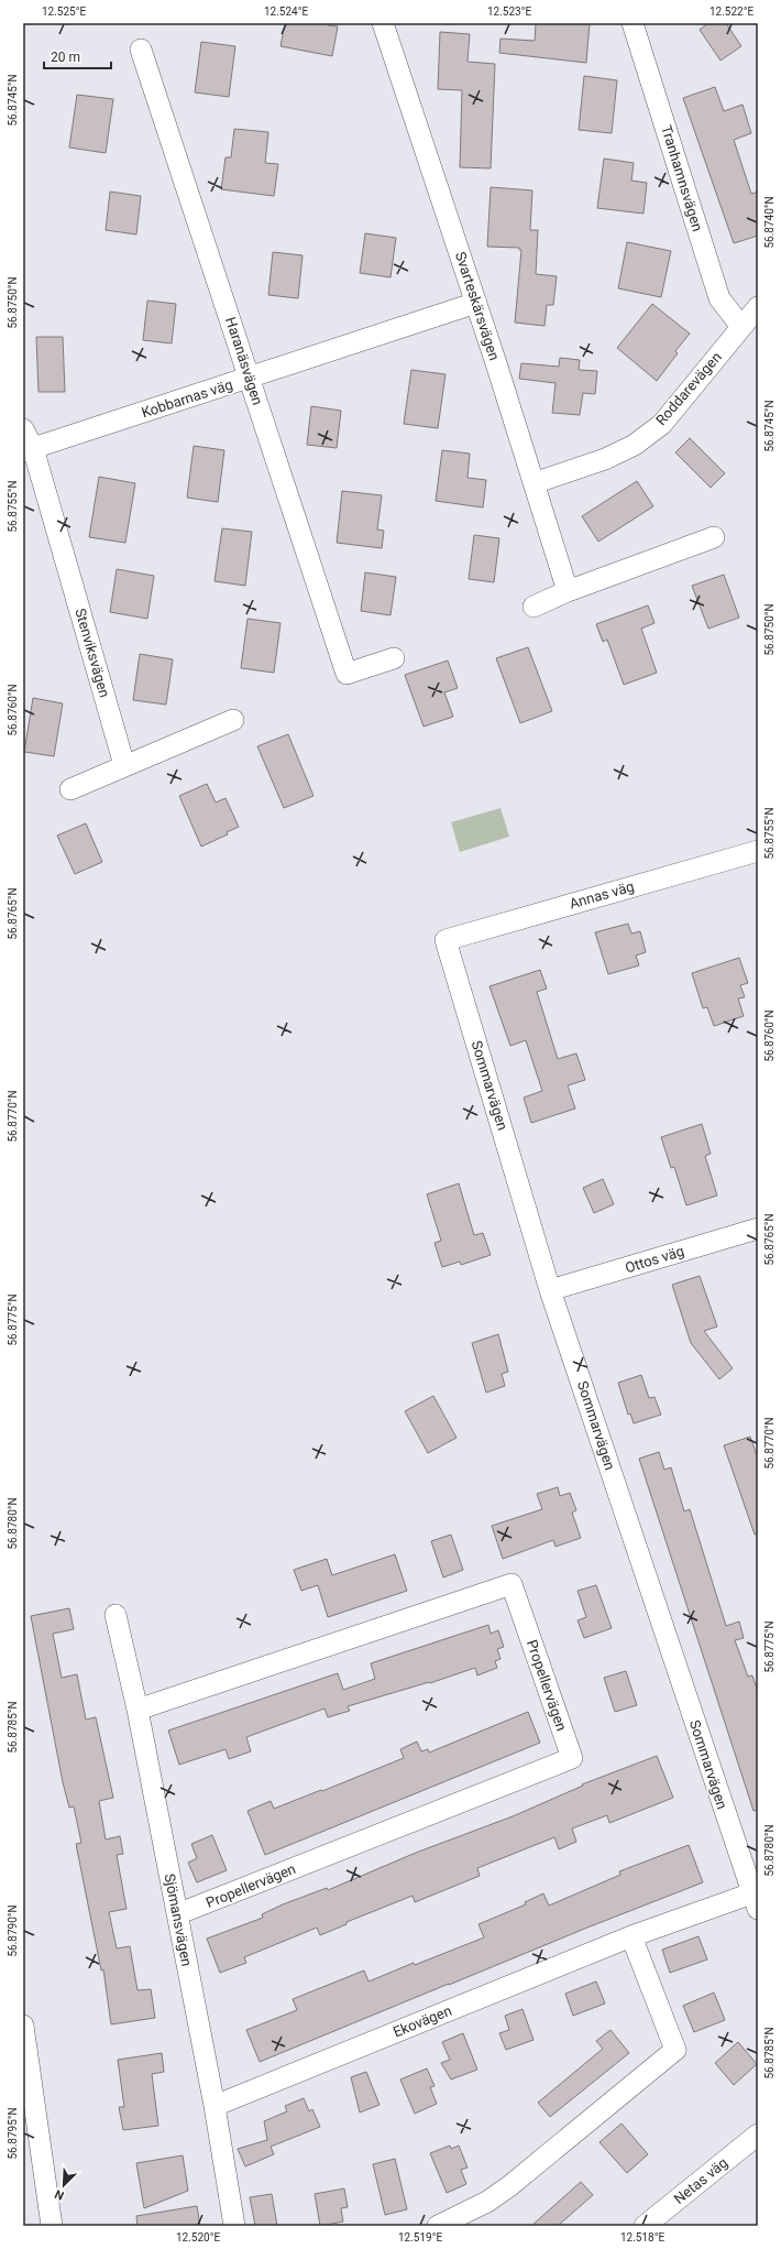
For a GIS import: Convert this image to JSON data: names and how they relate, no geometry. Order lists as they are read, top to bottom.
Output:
{
  "streets": {
    "street": [
      "Tranhamnsvägen",
      "Svarteskärsvägen",
      "Haranäsvägen",
      "Roddarevägen",
      "Kobbarnas väg",
      "Stenviksvägen",
      "Annas väg",
      "Sommarvägen",
      "Ottos väg",
      "Propellervägen",
      "Sjömansvägen",
      "Ekovägen",
      "Netas väg"
    ]
  },
  "crossings": [
    ["Tranhamnsvägen", "Roddarevägen"],
    ["Svarteskärsvägen", "Roddarevägen"],
    ["Svarteskärsvägen", "Kobbarnas väg"],
    ["Haranäsvägen", "Kobbarnas väg"],
    ["Kobbarnas väg", "Stenviksvägen"],
    ["Annas väg", "Sommarvägen"],
    ["Sommarvägen", "Ottos väg"],
    ["Sommarvägen", "Ekovägen"],
    ["Propellervägen", "Sjömansvägen"],
    ["Sjömansvägen", "Ekovägen"]
  ],
  "scale_bar": "20 m",
  "north": "bottom left",
  "coordinates": [
    "12.525°E",
    "12.524°E",
    "12.523°E",
    "12.522°E",
    "56.8745°N",
    "56.8740°N",
    "56.8750°N",
    "56.8755°N",
    "56.8760°N",
    "56.8765°N",
    "56.8770°N",
    "56.8775°N",
    "56.8780°N",
    "56.8785°N",
    "56.8790°N",
    "56.8795°N",
    "12.520°E",
    "12.519°E",
    "12.518°E"
  ]
}
